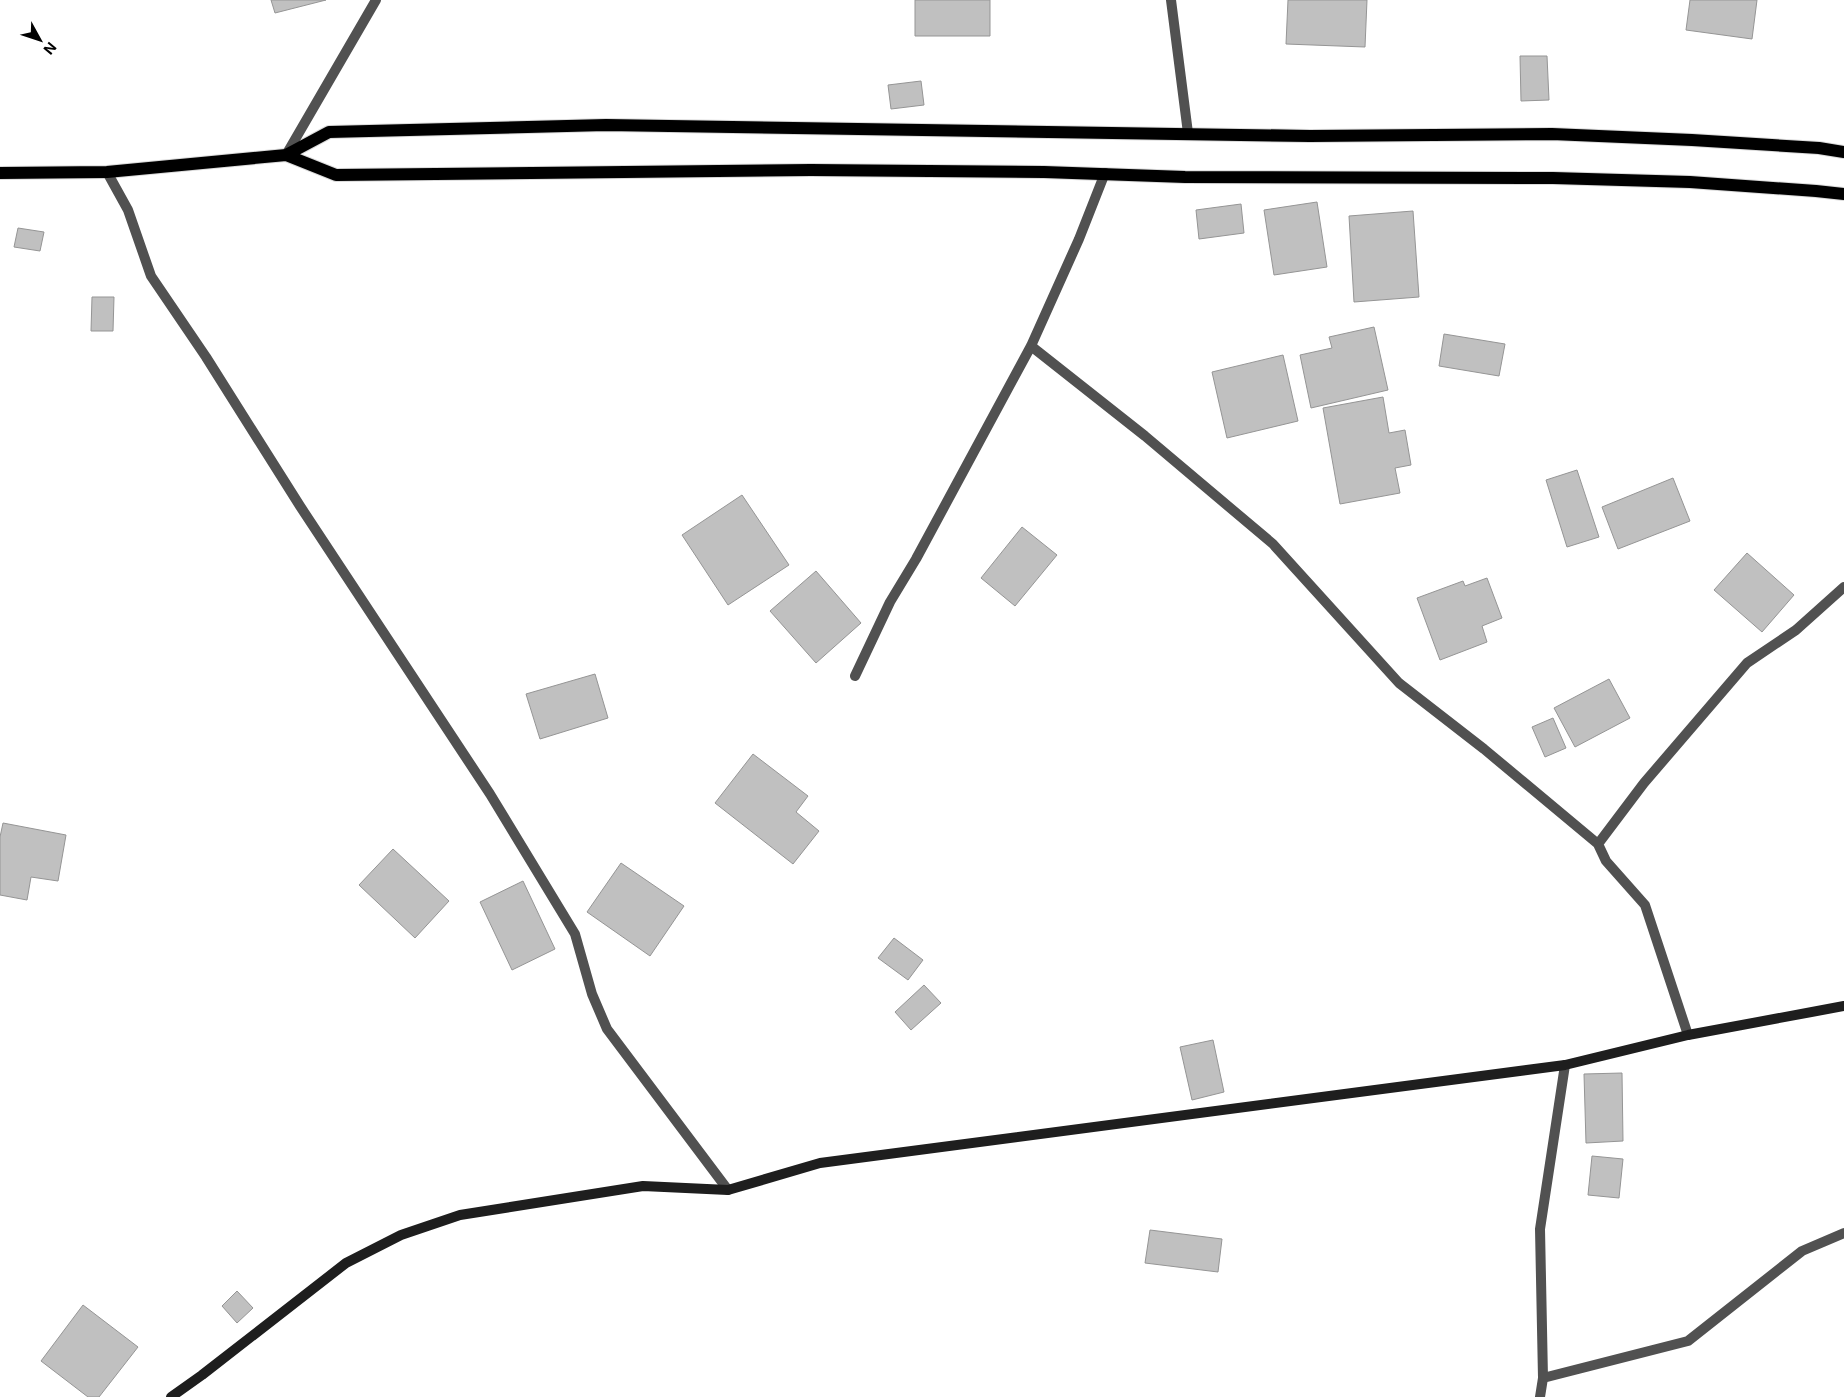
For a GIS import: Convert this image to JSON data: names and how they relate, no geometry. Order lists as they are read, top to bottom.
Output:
{
  "north": "bottom right"
}
